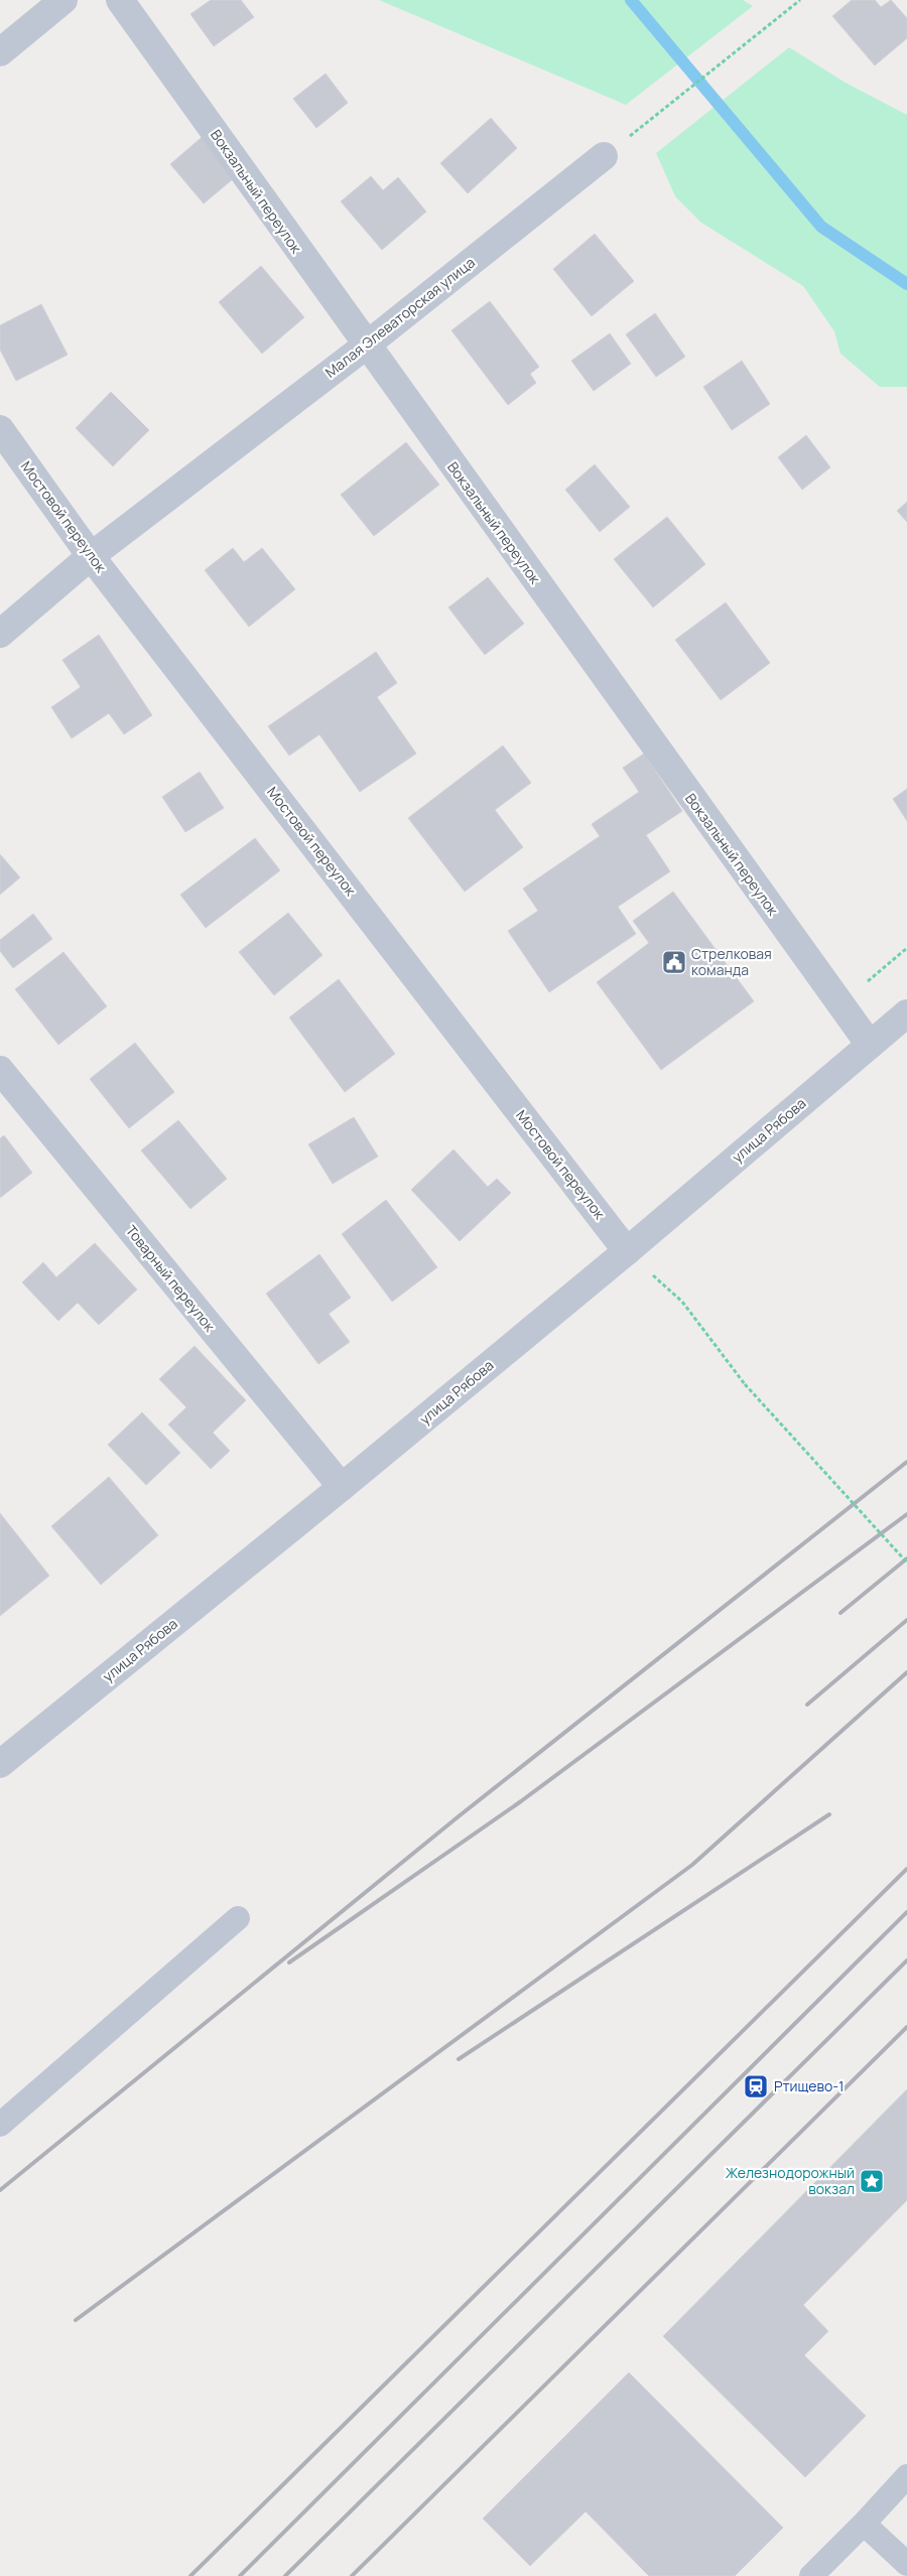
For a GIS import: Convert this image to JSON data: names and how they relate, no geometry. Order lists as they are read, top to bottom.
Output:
{
  "streets": {
    "street": [
      "Вокзальный переулок",
      "Малая Элеваторская улица",
      "Мостовой переулок",
      "улица Рябова",
      "Товарный переулок"
    ]
  },
  "crossings": [
    ["Вокзальный переулок", "Малая Элеваторская улица"],
    ["Вокзальный переулок", "улица Рябова"],
    ["Малая Элеваторская улица", "Мостовой переулок"],
    ["Мостовой переулок", "улица Рябова"],
    ["улица Рябова", "Товарный переулок"]
  ],
  "places": {
    "public building": ["Стрелковая команда"],
    "station": ["Ртищево-1"],
    "place": ["Железнодорожный вокзал"]
  }
}
